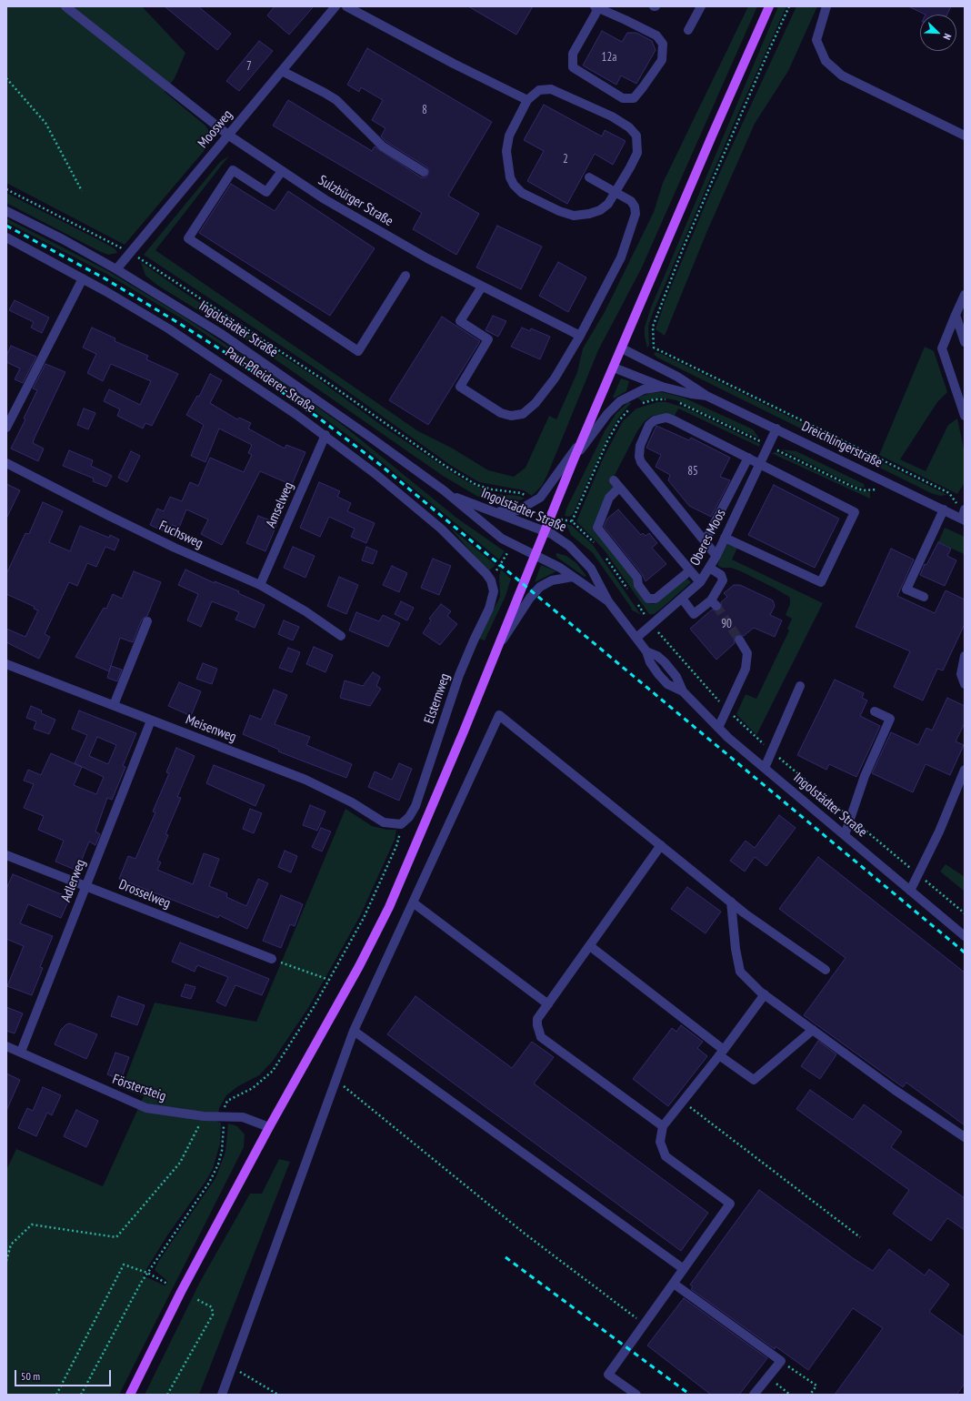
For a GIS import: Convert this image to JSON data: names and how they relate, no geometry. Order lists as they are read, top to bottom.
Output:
{
  "streets": {
    "street": [
      "Moosweg",
      "Sulzbürger Straße",
      "Ingolstädter Straße",
      "Paul-Pfleiderer-Straße",
      "Dreichlingerstraße",
      "Amselweg",
      "Fuchsweg",
      "Oberes Moos",
      "Elsternweg",
      "Meisenweg",
      "Adlerweg",
      "Drosselweg",
      "Förstersteig"
    ]
  },
  "crossings": [
    ["Moosweg", "Sulzbürger Straße"],
    ["Moosweg", "Ingolstädter Straße"],
    ["Ingolstädter Straße", "Oberes Moos"],
    ["Paul-Pfleiderer-Straße", "Amselweg"],
    ["Paul-Pfleiderer-Straße", "Elsternweg"],
    ["Dreichlingerstraße", "Oberes Moos"],
    ["Amselweg", "Fuchsweg"],
    ["Elsternweg", "Meisenweg"],
    ["Meisenweg", "Adlerweg"],
    ["Adlerweg", "Drosselweg"],
    ["Adlerweg", "Förstersteig"]
  ],
  "house_numbers": [
    "12a",
    "7",
    "8",
    "2",
    "85",
    "90"
  ],
  "scale_bar": "50 m",
  "north": "bottom right"
}
